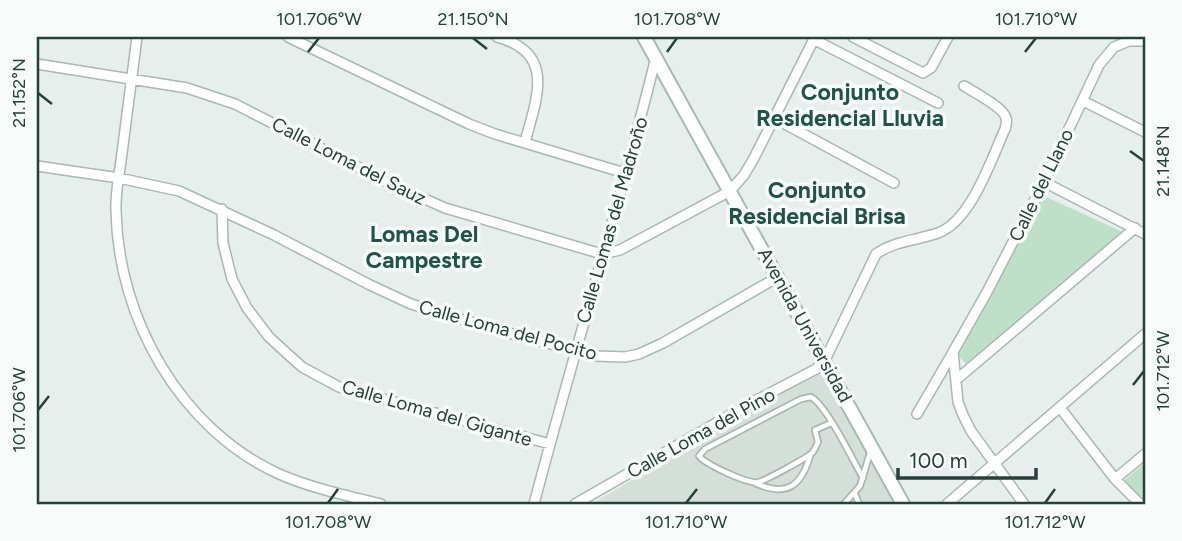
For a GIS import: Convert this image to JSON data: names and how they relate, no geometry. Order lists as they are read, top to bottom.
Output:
{
  "streets": {
    "street": [
      "Calle Loma del Sauz",
      "Calle del Llano",
      "Calle Lomas del Madroño",
      "Avenida Universidad",
      "Calle Loma del Pocito",
      "Calle Loma del Gigante",
      "Calle Loma del Pino"
    ]
  },
  "crossings": [
    ["Calle Loma del Sauz", "Calle Lomas del Madroño"],
    ["Calle Lomas del Madroño", "Avenida Universidad"],
    ["Calle Lomas del Madroño", "Calle Loma del Pocito"],
    ["Calle Lomas del Madroño", "Calle Loma del Gigante"],
    ["Avenida Universidad", "Calle Loma del Pocito"],
    ["Avenida Universidad", "Calle Loma del Pino"],
    ["Calle Loma del Pocito", "Calle Loma del Gigante"]
  ],
  "districts": ["Conjunto Residencial Lluvia", "Conjunto Residencial Brisa", "Lomas Del Campestre"],
  "scale_bar": "100 m",
  "coordinates": [
    "101.706°W",
    "21.150°N",
    "101.708°W",
    "101.710°W",
    "21.152°N",
    "21.148°N",
    "101.712°W"
  ]
}
